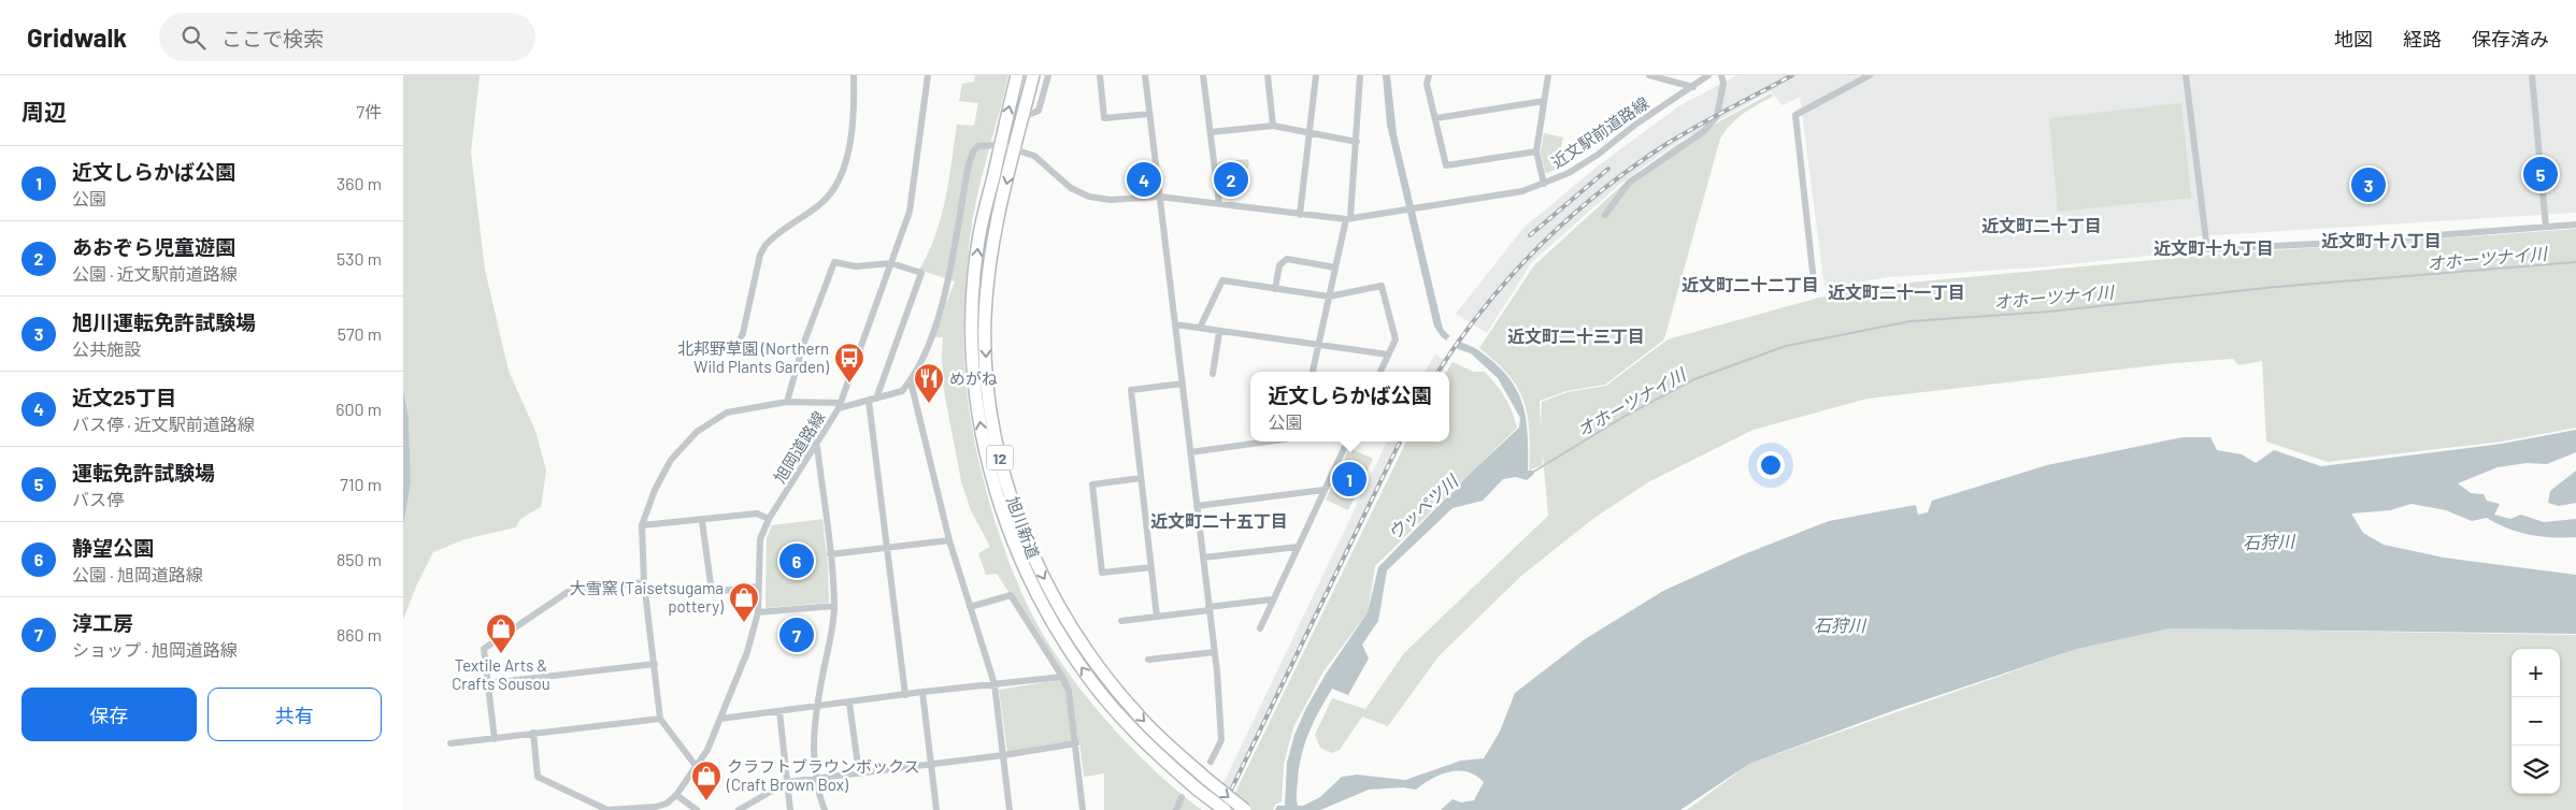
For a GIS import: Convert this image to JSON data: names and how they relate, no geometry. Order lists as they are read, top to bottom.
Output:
{
  "streets": {
    "highway": ["12", "旭川新道"],
    "street": ["近文駅前道路線", "旭岡道路線"]
  },
  "districts": [
    "近文町二十丁目",
    "近文町十八丁目",
    "近文町十九丁目",
    "近文町二十二丁目",
    "近文町二十一丁目",
    "近文町二十三丁目",
    "近文町二十五丁目"
  ],
  "water": ["オホーツナイ川", "ウッペツ川", "石狩川"],
  "places": {
    "bus stop": ["北邦野草園 (Northern Wild Plants Garden)"],
    "restaurant": ["めがね"],
    "shop": ["大雪窯 (Taisetsugama pottery)", "Textile Arts & Crafts Sousou", "クラフトブラウンボックス (Craft Brown Box)"]
  },
  "page": {
    "header": "Gridwalk",
    "search": "ここで検索",
    "nav": ["地図", "経路", "保存済み"],
    "heading": ["周辺", "7件"],
    "list": [
      {
        "mark": "1",
        "name": "近文しらかば公園",
        "note": "公園",
        "value": "360 m"
      },
      {
        "mark": "2",
        "name": "あおぞら児童遊園",
        "note": "公園 · 近文駅前道路線",
        "value": "530 m"
      },
      {
        "mark": "3",
        "name": "旭川運転免許試験場",
        "note": "公共施設",
        "value": "570 m"
      },
      {
        "mark": "4",
        "name": "近文25丁目",
        "note": "バス停 · 近文駅前道路線",
        "value": "600 m"
      },
      {
        "mark": "5",
        "name": "運転免許試験場",
        "note": "バス停",
        "value": "710 m"
      },
      {
        "mark": "6",
        "name": "静望公園",
        "note": "公園 · 旭岡道路線",
        "value": "850 m"
      },
      {
        "mark": "7",
        "name": "淳工房",
        "note": "ショップ · 旭岡道路線",
        "value": "860 m"
      }
    ],
    "pins": [
      "5",
      "2",
      "4",
      "3",
      "1",
      "6",
      "7"
    ],
    "popup": ["近文しらかば公園", "公園"],
    "map_buttons": ["+", "−"],
    "buttons": ["保存", "共有"]
  }
}
